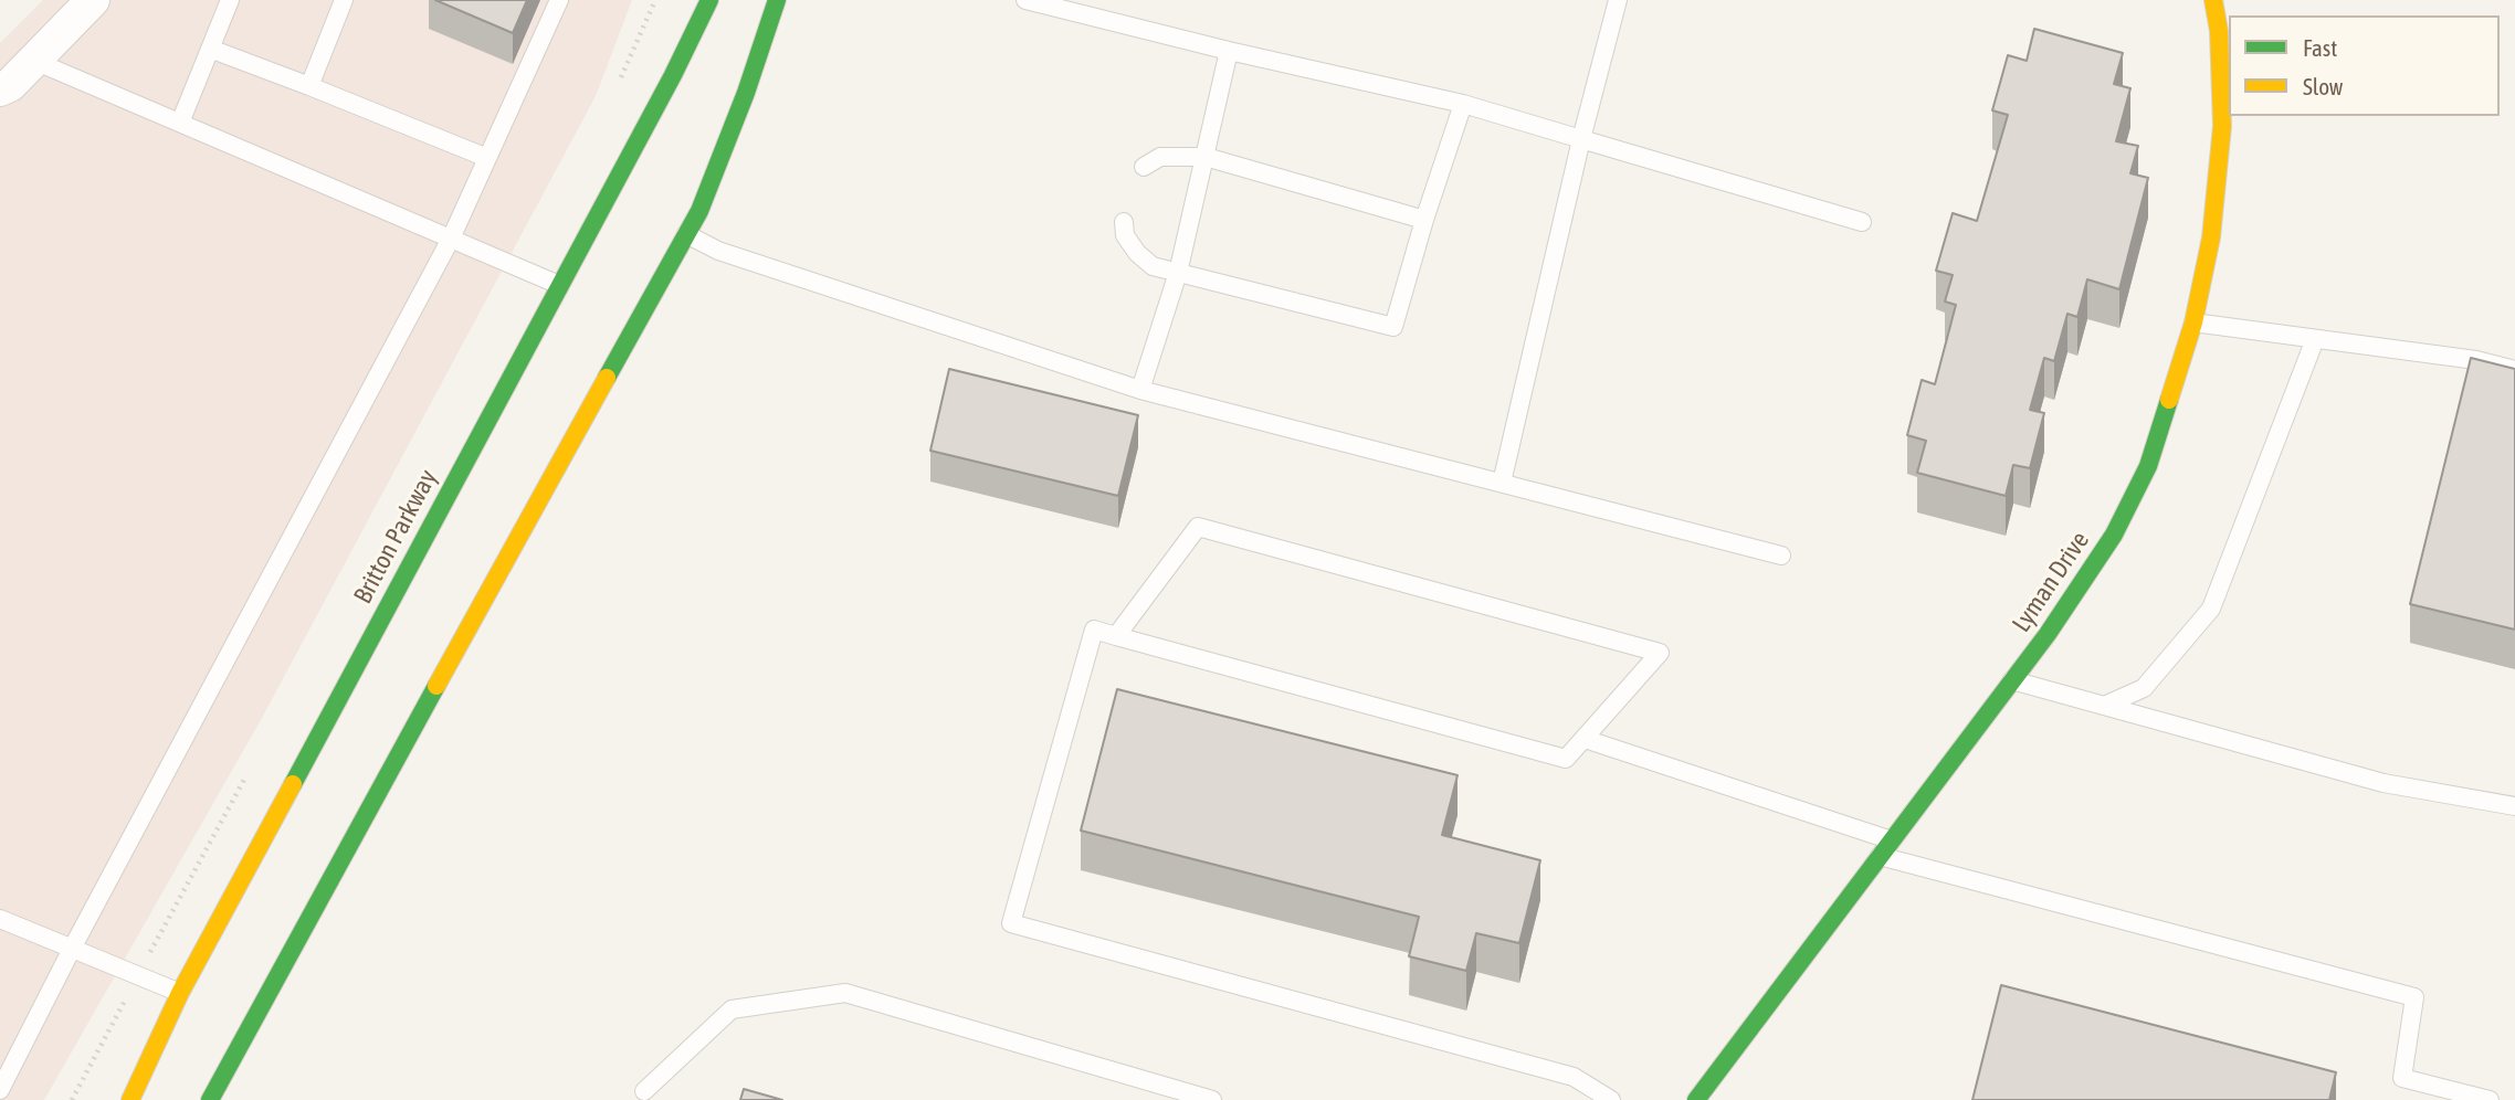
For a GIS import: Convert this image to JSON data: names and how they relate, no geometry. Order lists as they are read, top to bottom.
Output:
{
  "streets": {
    "main road": ["Britton Parkway", "Lyman Drive"]
  },
  "legend": ["Fast", "Slow"]
}
